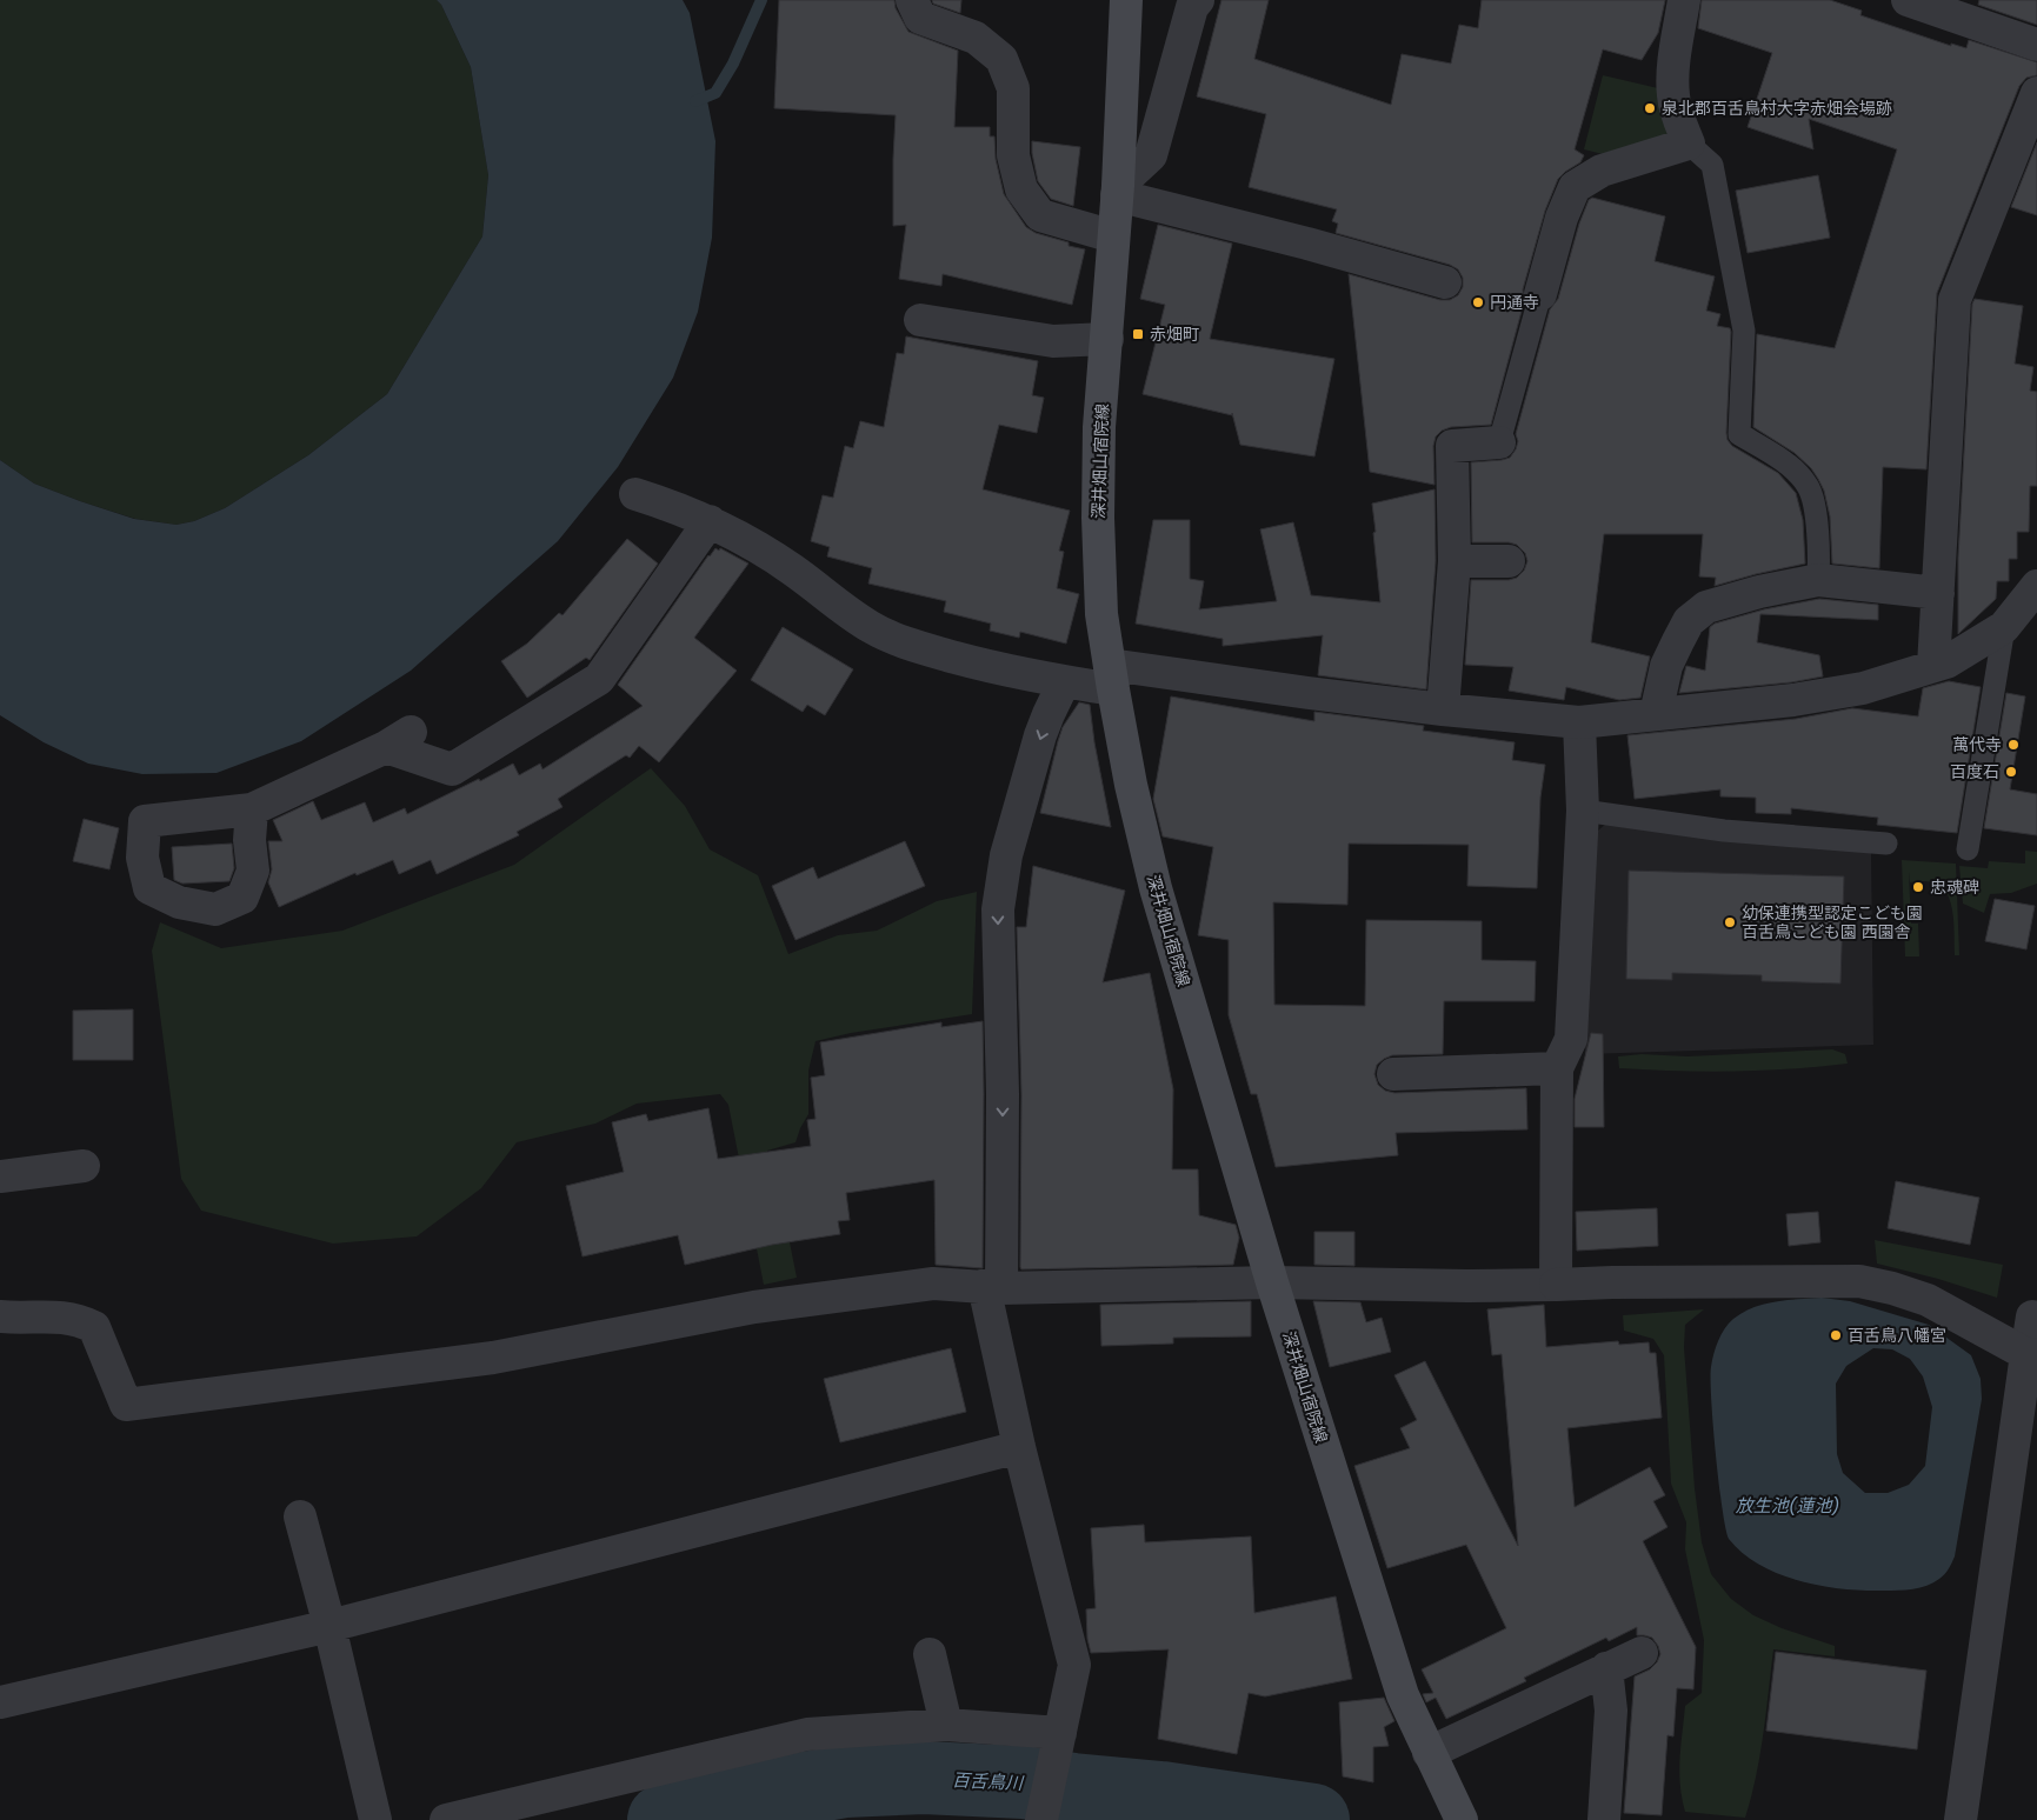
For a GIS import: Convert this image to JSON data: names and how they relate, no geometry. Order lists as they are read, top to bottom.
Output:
{
  "streets": {
    "main road": ["深井畑山宿院線"]
  },
  "water": ["放生池(蓮池)", "百舌鳥川"],
  "places": {
    "other": [
      "泉北郡百舌鳥村大字赤畑会場跡",
      "円通寺",
      "萬代寺",
      "百度石",
      "忠魂碑",
      "幼保連携型認定こども園 百舌鳥こども園 西園舎",
      "百舌鳥八幡宮"
    ],
    "transit": ["赤畑町"]
  }
}
